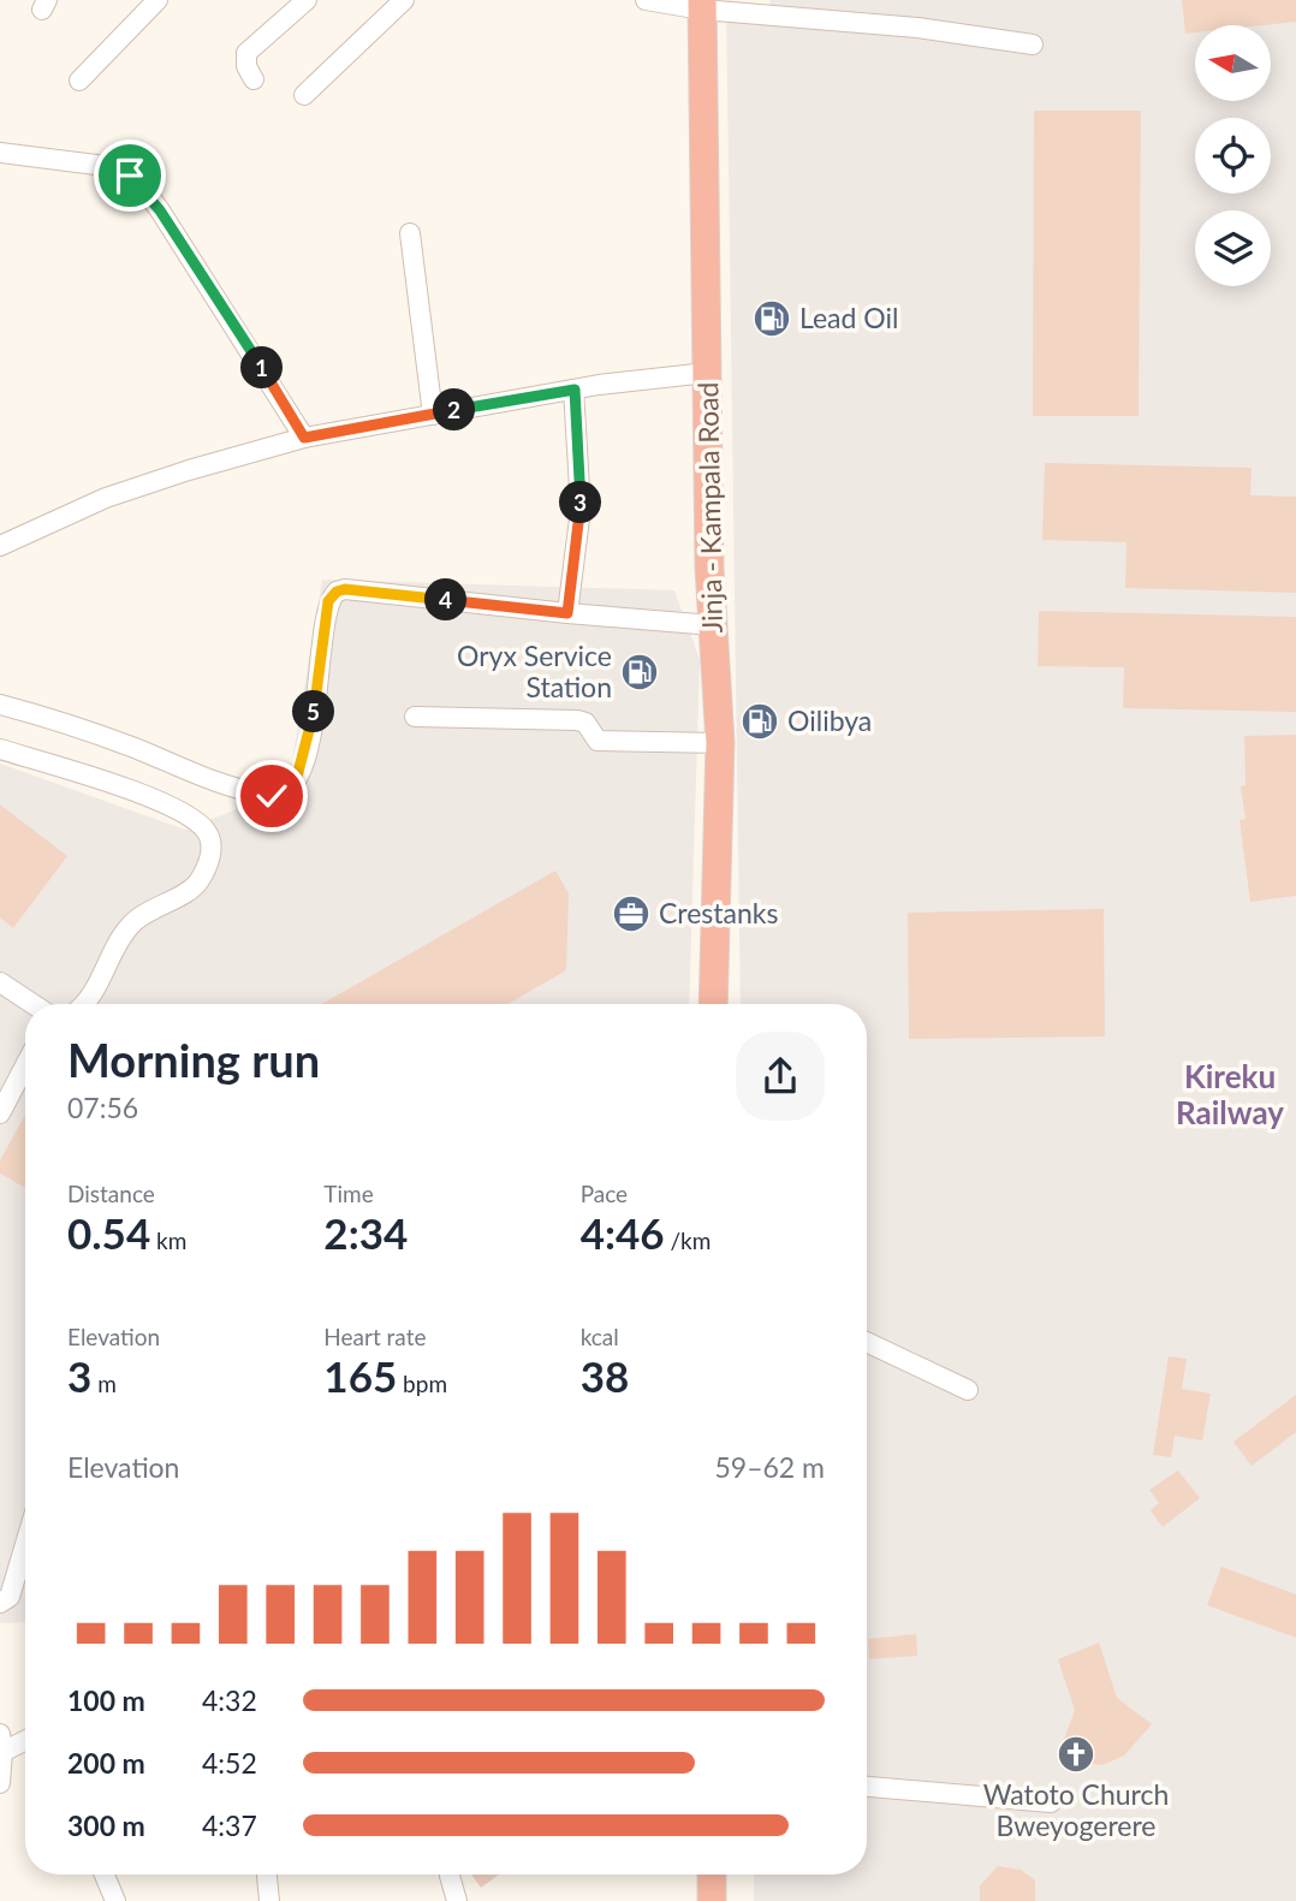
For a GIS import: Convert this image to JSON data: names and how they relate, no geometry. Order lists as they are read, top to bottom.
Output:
{
  "streets": {
    "highway": ["Jinja - Kampala Road"]
  },
  "districts": ["Kireku Railway"],
  "places": {
    "fuel station": ["Lead Oil", "Oryx Service Station", "Oilibya"],
    "office": ["Crestanks"],
    "church": ["Watoto Church Bweyogerere"]
  },
  "north": "left",
  "page": {
    "pins": [
      "1",
      "2",
      "3",
      "4",
      "5"
    ],
    "heading": ["Morning run", "07:56"],
    "stats": [
      ["Distance", "0.54 km"],
      ["Time", "2:34"],
      ["Pace", "4:46 /km"],
      ["Elevation", "3 m"],
      ["Heart rate", "165 bpm"],
      ["kcal", "38"]
    ],
    "chart": ["Elevation", "59–62 m"],
    "list": [
      {
        "name": "100 m",
        "note": "4:32"
      },
      {
        "name": "200 m",
        "note": "4:52"
      },
      {
        "name": "300 m",
        "note": "4:37"
      }
    ]
  }
}
